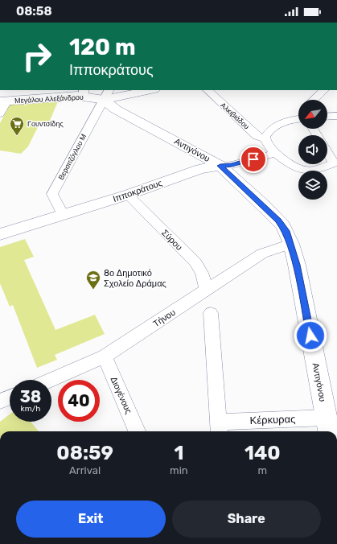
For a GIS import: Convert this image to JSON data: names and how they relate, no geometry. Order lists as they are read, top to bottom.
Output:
{
  "streets": {
    "street": [
      "Μεγάλου Αλεξάνδρου",
      "Αλκιβιάδου",
      "Αντιγόνου",
      "Βερσιτζόγλου Μ",
      "Ιπποκράτους",
      "Σύρου",
      "Τήνου",
      "Διογένους",
      "Κέρκυρας"
    ]
  },
  "crossings": [
    ["Μεγάλου Αλεξάνδρου", "Αντιγόνου"],
    ["Μεγάλου Αλεξάνδρου", "Βερσιτζόγλου Μ"],
    ["Αντιγόνου", "Βερσιτζόγλου Μ"],
    ["Αντιγόνου", "Ιπποκράτους"],
    ["Αντιγόνου", "Τήνου"],
    ["Αντιγόνου", "Κέρκυρας"],
    ["Βερσιτζόγλου Μ", "Ιπποκράτους"],
    ["Ιπποκράτους", "Σύρου"],
    ["Σύρου", "Τήνου"],
    ["Τήνου", "Διογένους"]
  ],
  "places": {
    "supermarket": ["Γουντσίδης"],
    "school or university": ["8ο Δημοτικό Σχολείο Δράμας"]
  },
  "north": "bottom left",
  "page": {
    "status": "08:58",
    "turn": ["120 m", "Ιπποκράτους"],
    "speed": "38 km/h",
    "limit": "40",
    "eta": [
      "08:59",
      "Arrival",
      "1",
      "min",
      "140",
      "m"
    ],
    "buttons": ["Exit", "Share"]
  }
}
